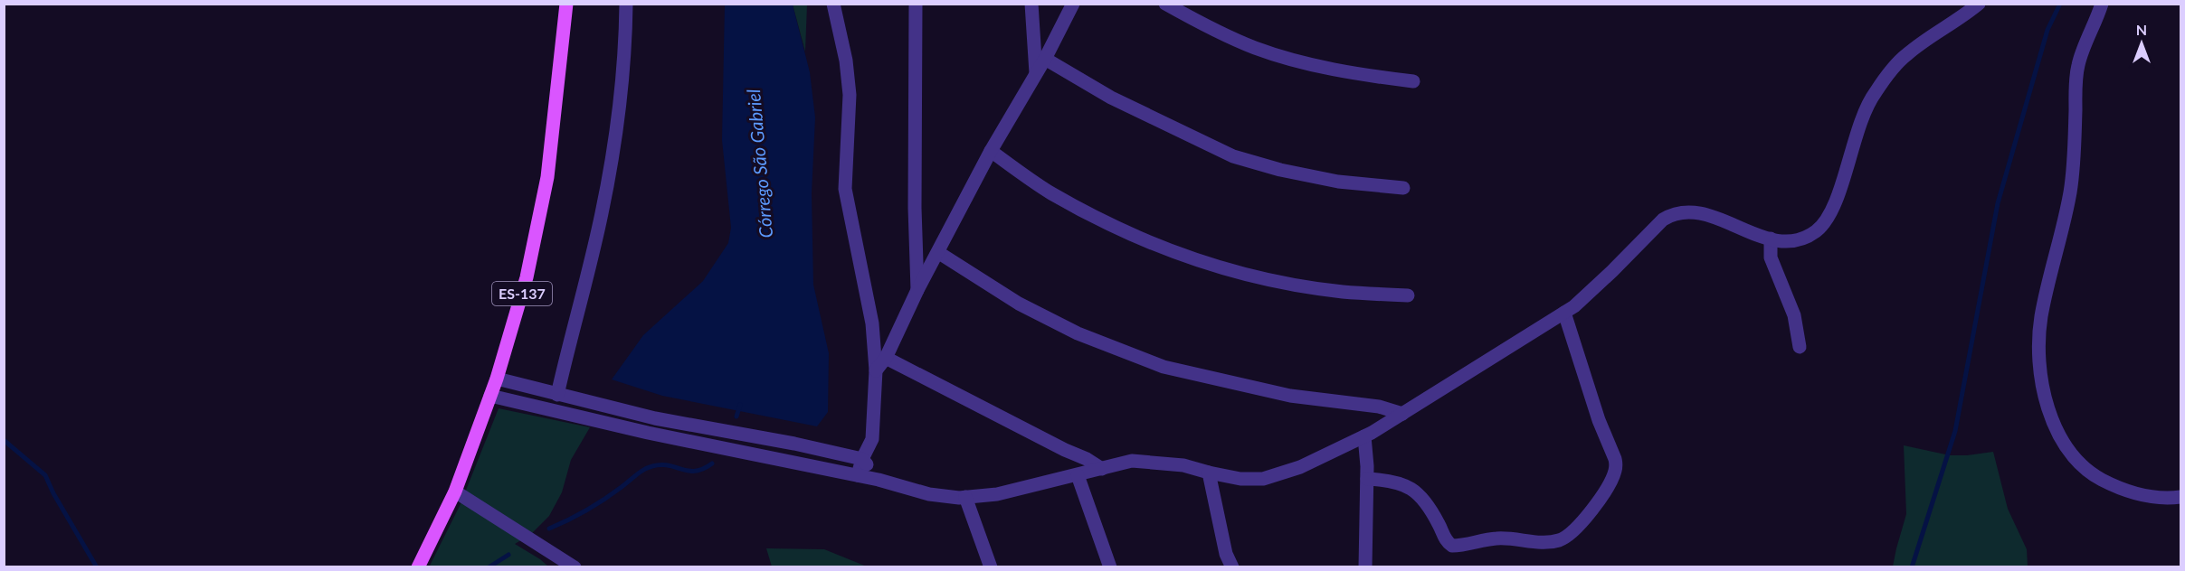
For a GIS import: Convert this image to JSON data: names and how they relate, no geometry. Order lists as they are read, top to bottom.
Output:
{
  "streets": {
    "main road": ["ES-137"]
  },
  "water": ["Córrego São Gabriel"],
  "north": "top"
}
